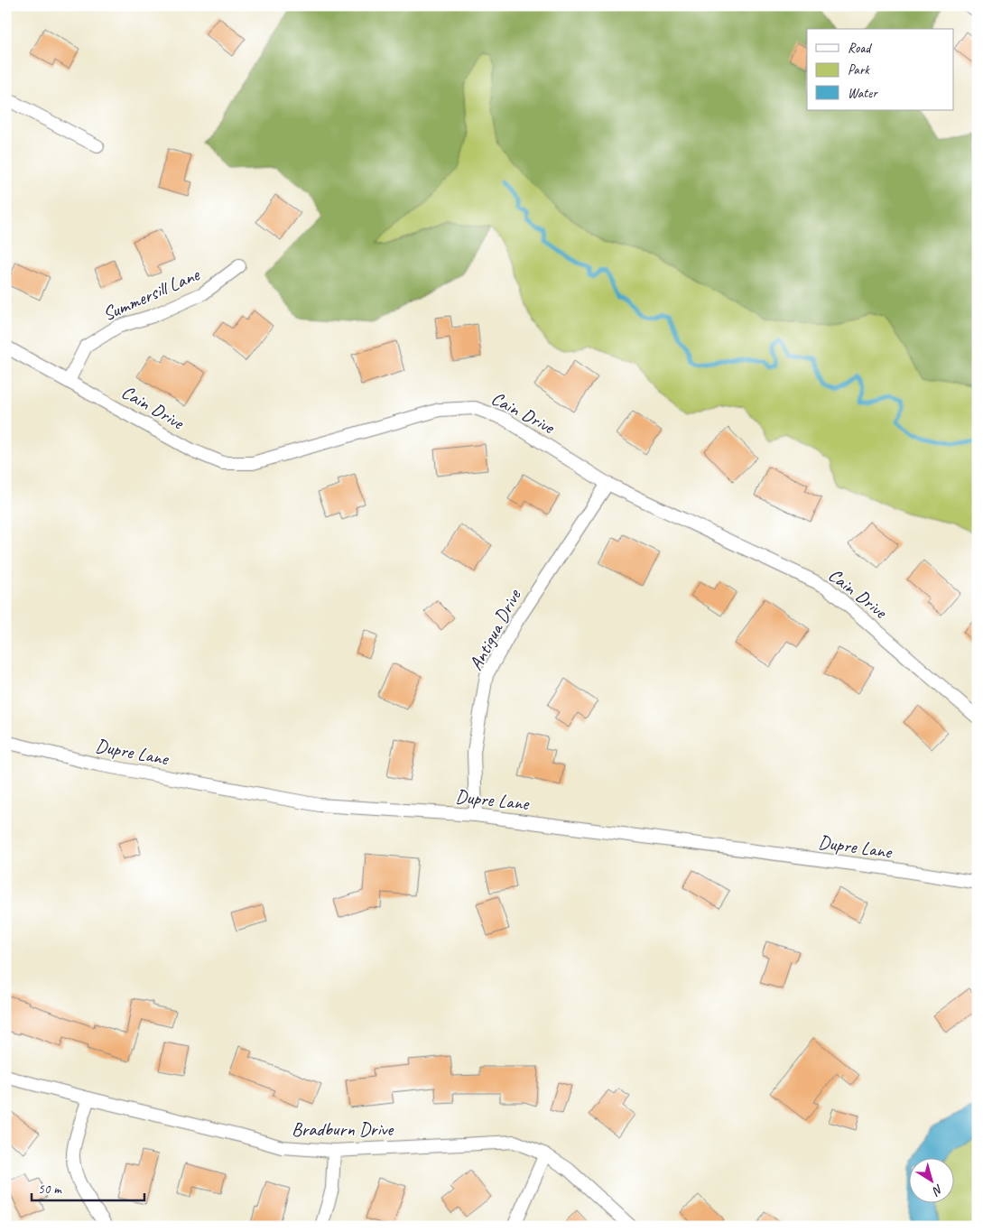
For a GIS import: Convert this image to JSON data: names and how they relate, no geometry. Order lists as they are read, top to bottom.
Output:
{
  "streets": {
    "street": [
      "Summersill Lane",
      "Cain Drive",
      "Antigua Drive",
      "Dupre Lane",
      "Bradburn Drive"
    ]
  },
  "crossings": [
    ["Summersill Lane", "Cain Drive"],
    ["Cain Drive", "Antigua Drive"],
    ["Antigua Drive", "Dupre Lane"]
  ],
  "legend": ["Road", "Park", "Water"],
  "scale_bar": "50 m",
  "north": "bottom right"
}
